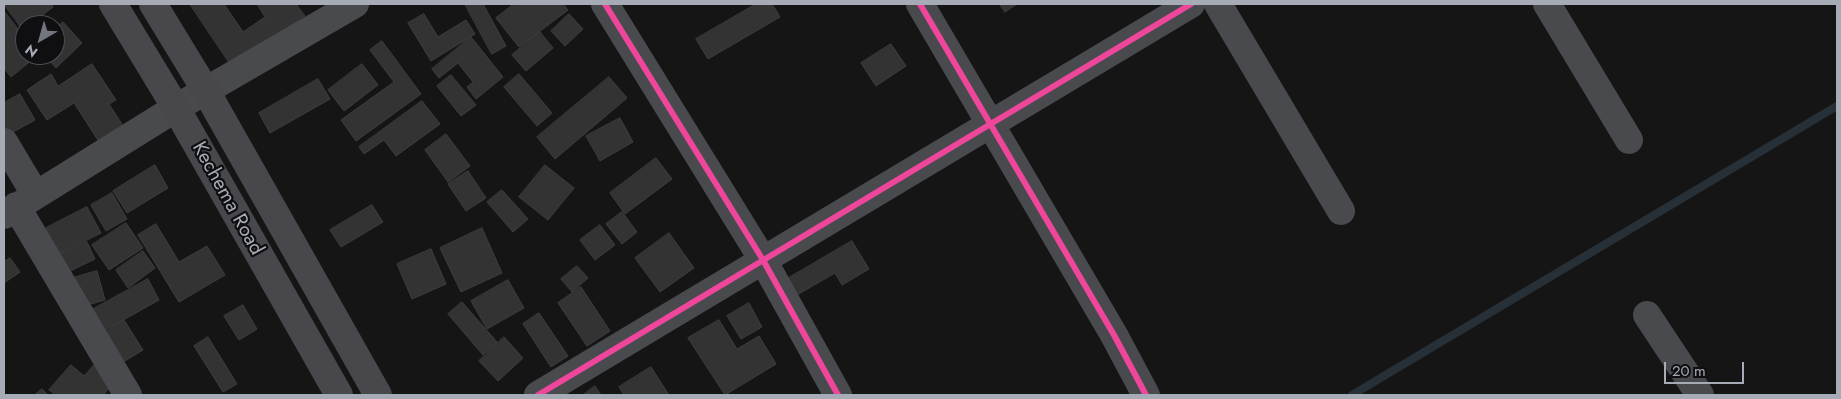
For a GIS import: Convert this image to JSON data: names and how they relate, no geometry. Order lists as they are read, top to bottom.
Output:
{
  "streets": {
    "street": ["Kechema Road"]
  },
  "scale_bar": "20 m",
  "north": "bottom left"
}
